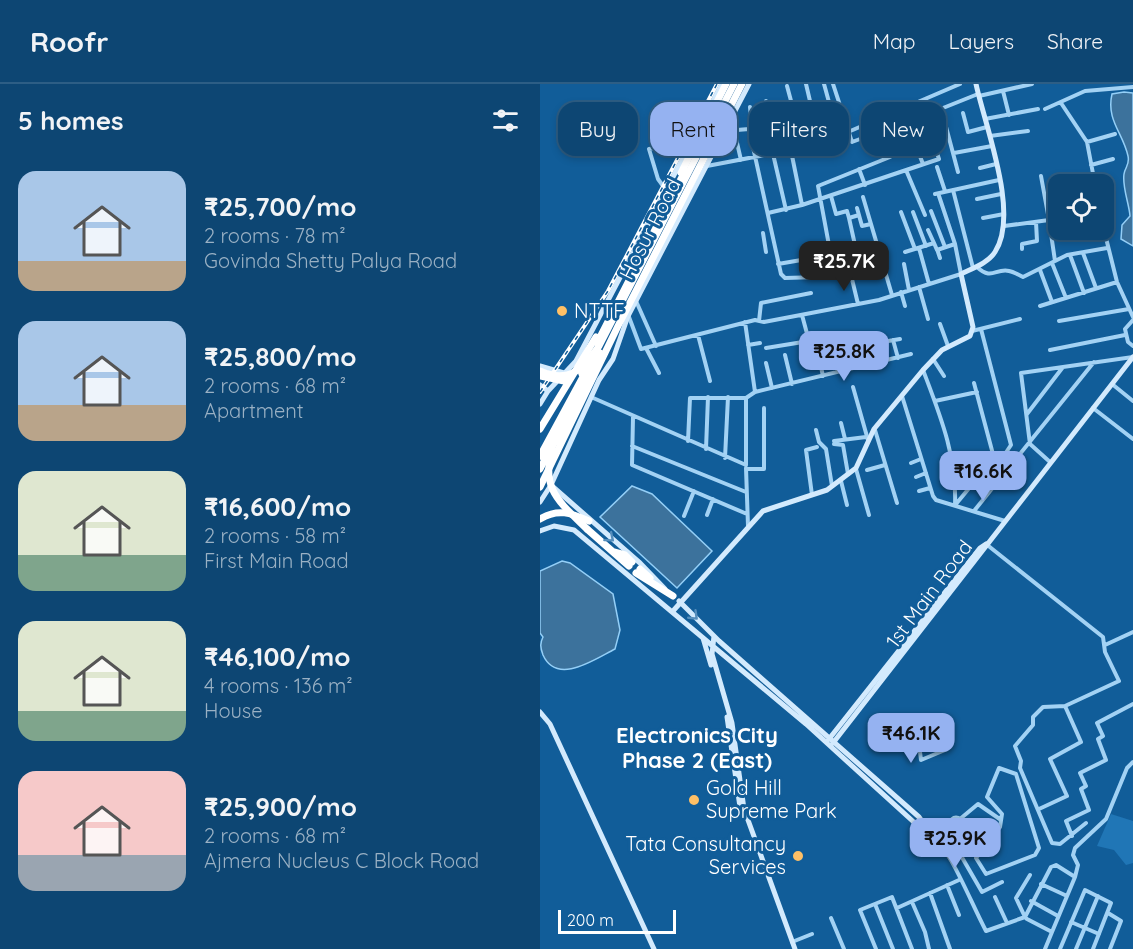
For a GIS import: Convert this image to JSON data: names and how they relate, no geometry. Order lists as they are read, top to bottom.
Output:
{
  "streets": {
    "highway": ["Hosur Road"],
    "street": ["1st Main Road"]
  },
  "districts": ["Electronics City Phase 2 (East)"],
  "places": ["NTTF", "Gold Hill Supreme Park", "Tata Consultancy Services"],
  "scale_bar": "200 m",
  "page": {
    "header": "Roofr",
    "nav": ["Map", "Layers", "Share"],
    "heading": "5 homes",
    "chip": [
      "Buy",
      "Rent",
      "Filters",
      "New"
    ],
    "list": [
      {
        "name": "₹25,700/mo",
        "note": "2 rooms · 78 m² · Govinda Shetty Palya Road"
      },
      {
        "name": "₹25,800/mo",
        "note": "2 rooms · 68 m² · Apartment"
      },
      {
        "name": "₹16,600/mo",
        "note": "2 rooms · 58 m² · First Main Road"
      },
      {
        "name": "₹46,100/mo",
        "note": "4 rooms · 136 m² · House"
      },
      {
        "name": "₹25,900/mo",
        "note": "2 rooms · 68 m² · Ajmera Nucleus C Block Road"
      }
    ],
    "price": [
      "₹25.7K",
      "₹25.8K",
      "₹16.6K",
      "₹46.1K",
      "₹25.9K"
    ],
    "scale": "200 m"
  }
}
